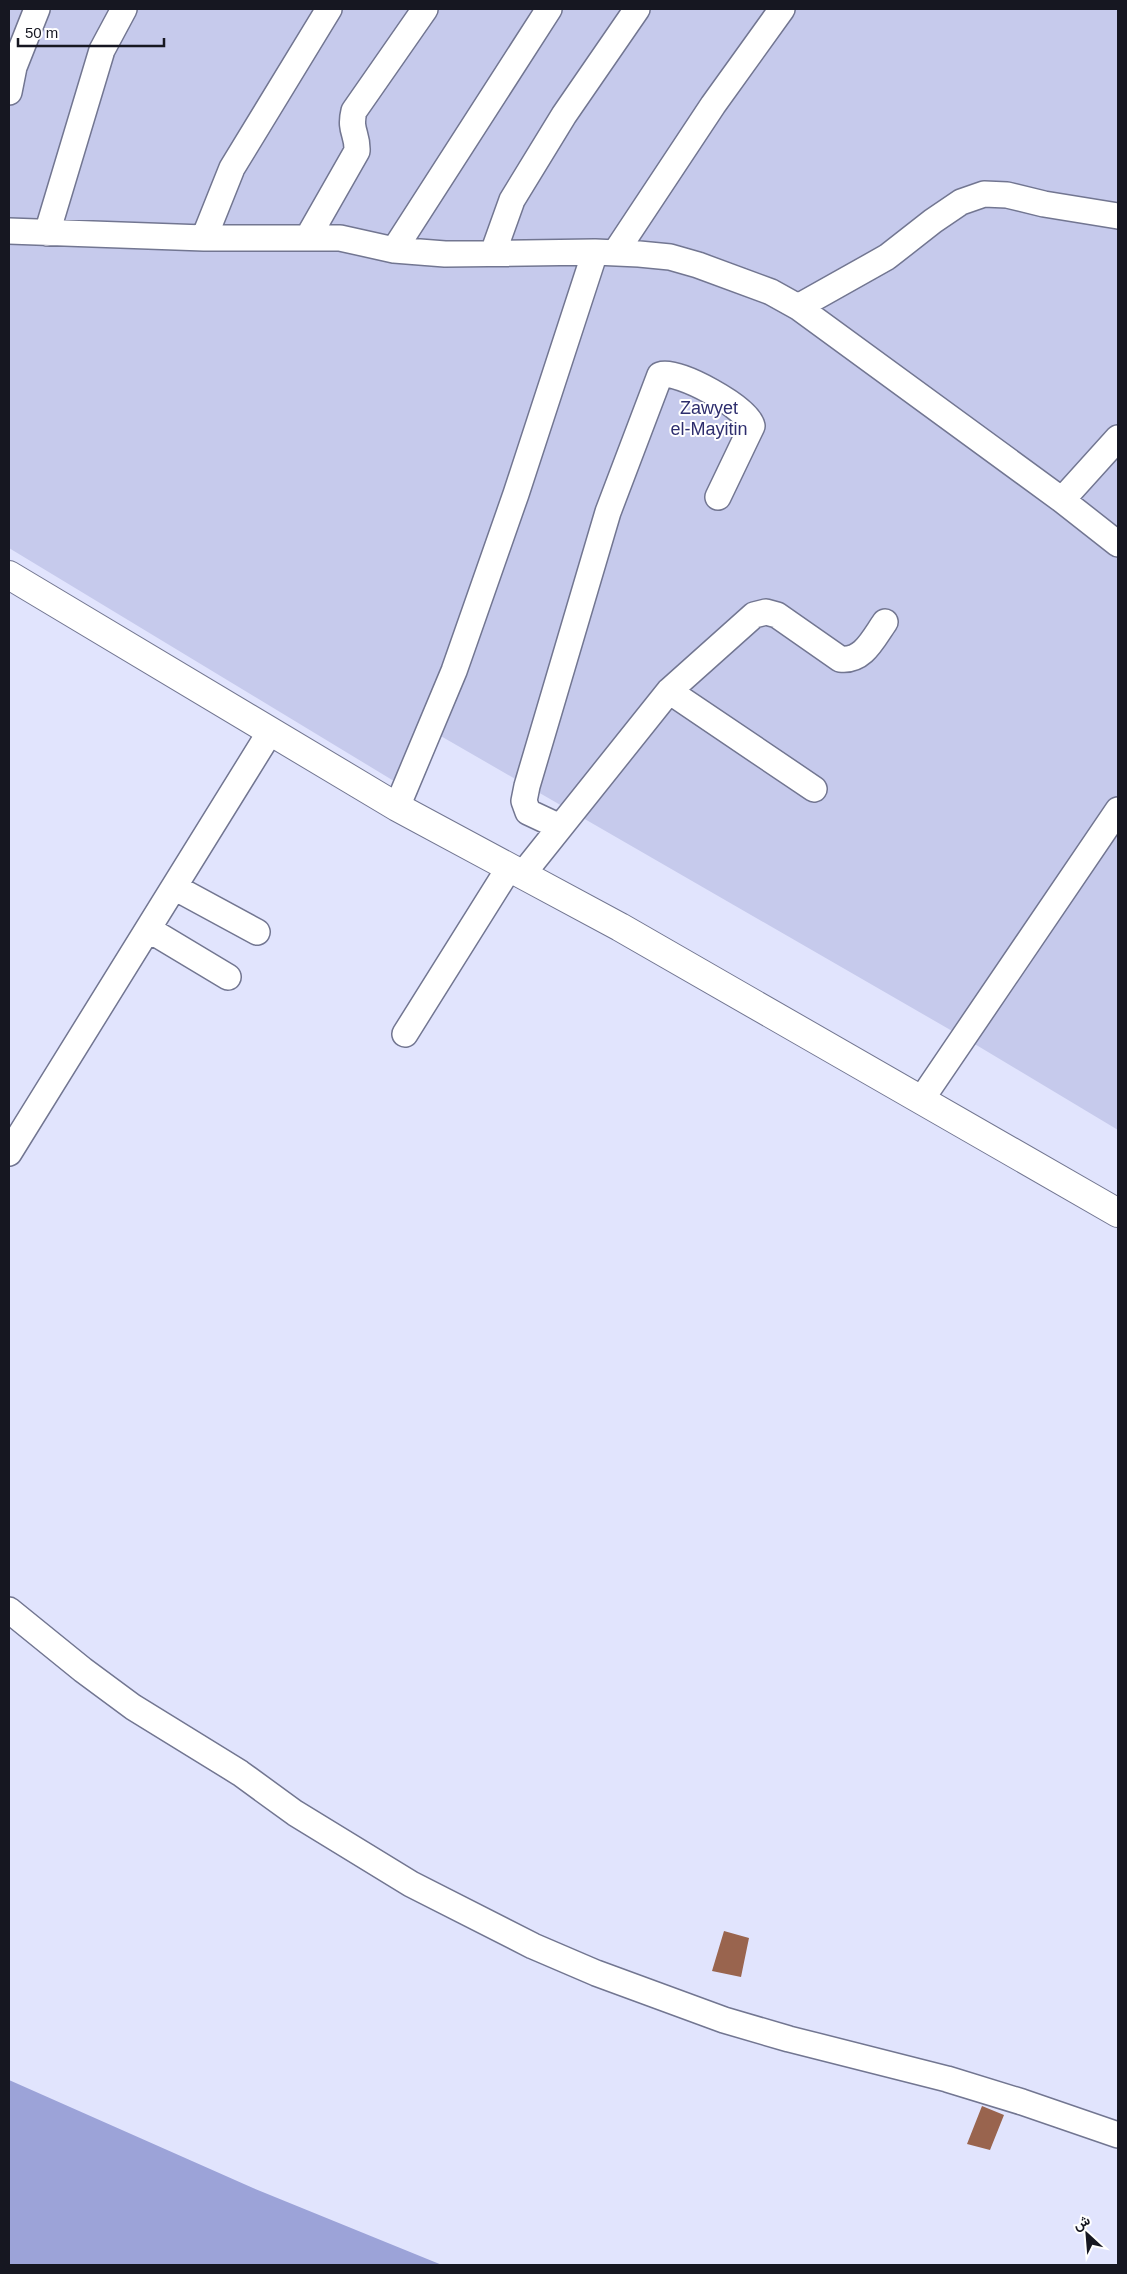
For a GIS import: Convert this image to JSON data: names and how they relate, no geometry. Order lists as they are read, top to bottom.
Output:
{
  "parks": ["Zawyet el-Mayitin"],
  "scale_bar": "50 m",
  "north": "top left"
}
